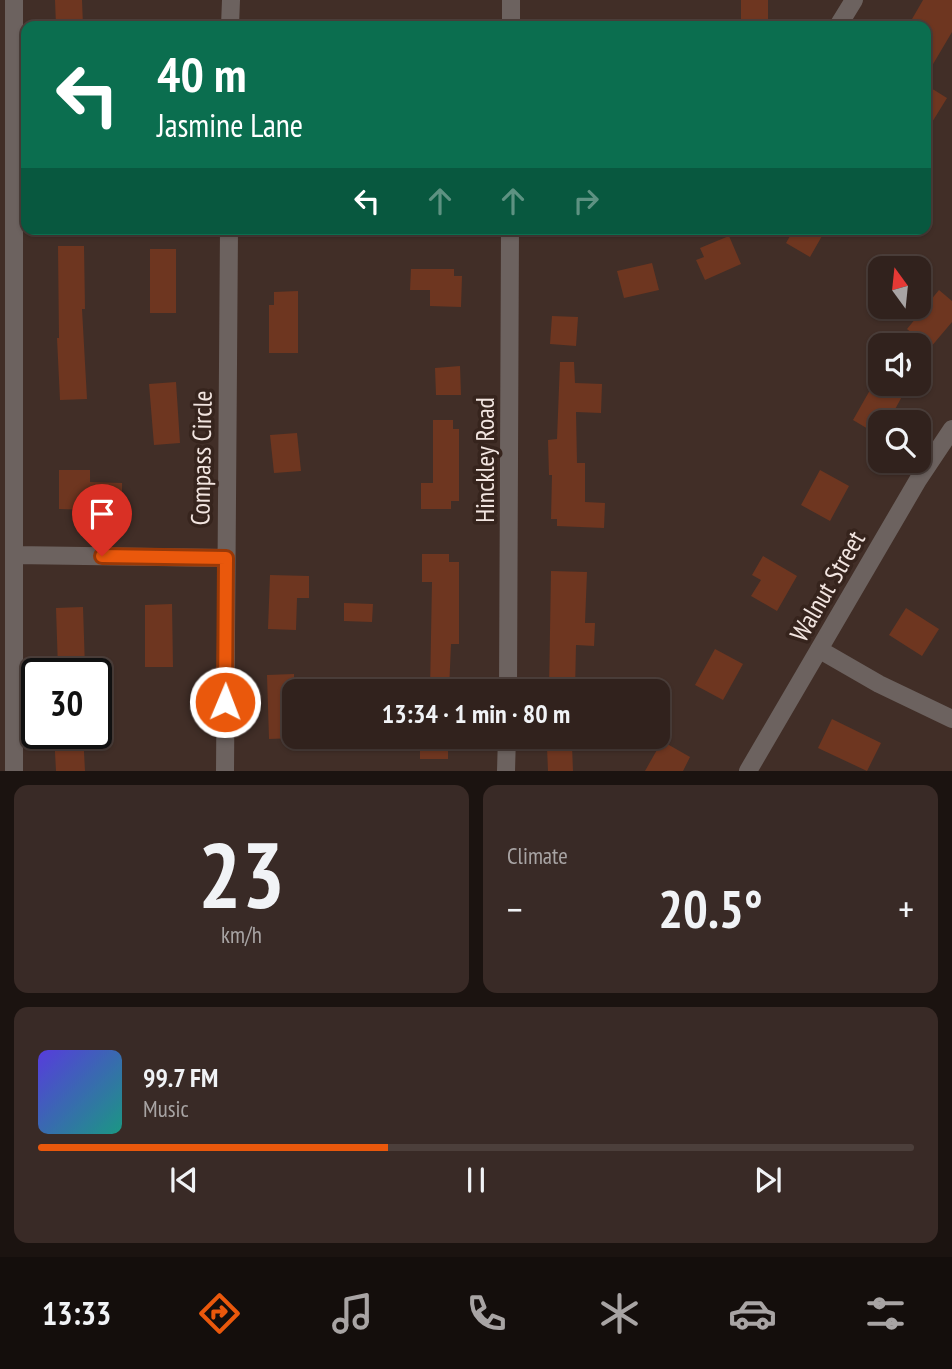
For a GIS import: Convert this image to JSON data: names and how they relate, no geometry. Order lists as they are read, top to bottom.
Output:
{
  "streets": {
    "street": ["Compass Circle", "Hinckley Road", "Walnut Street"]
  },
  "north": "top",
  "page": {
    "turn": ["40 m", "Jasmine Lane"],
    "limit": "30",
    "trip": "13:34 · 1 min · 80 m",
    "tile": [
      ["23", "km/h"],
      "Climate"
    ],
    "heat": ["−", "20.5°", "+"],
    "song": ["99.7 FM", "Music"],
    "tabs": "13:33"
  }
}
